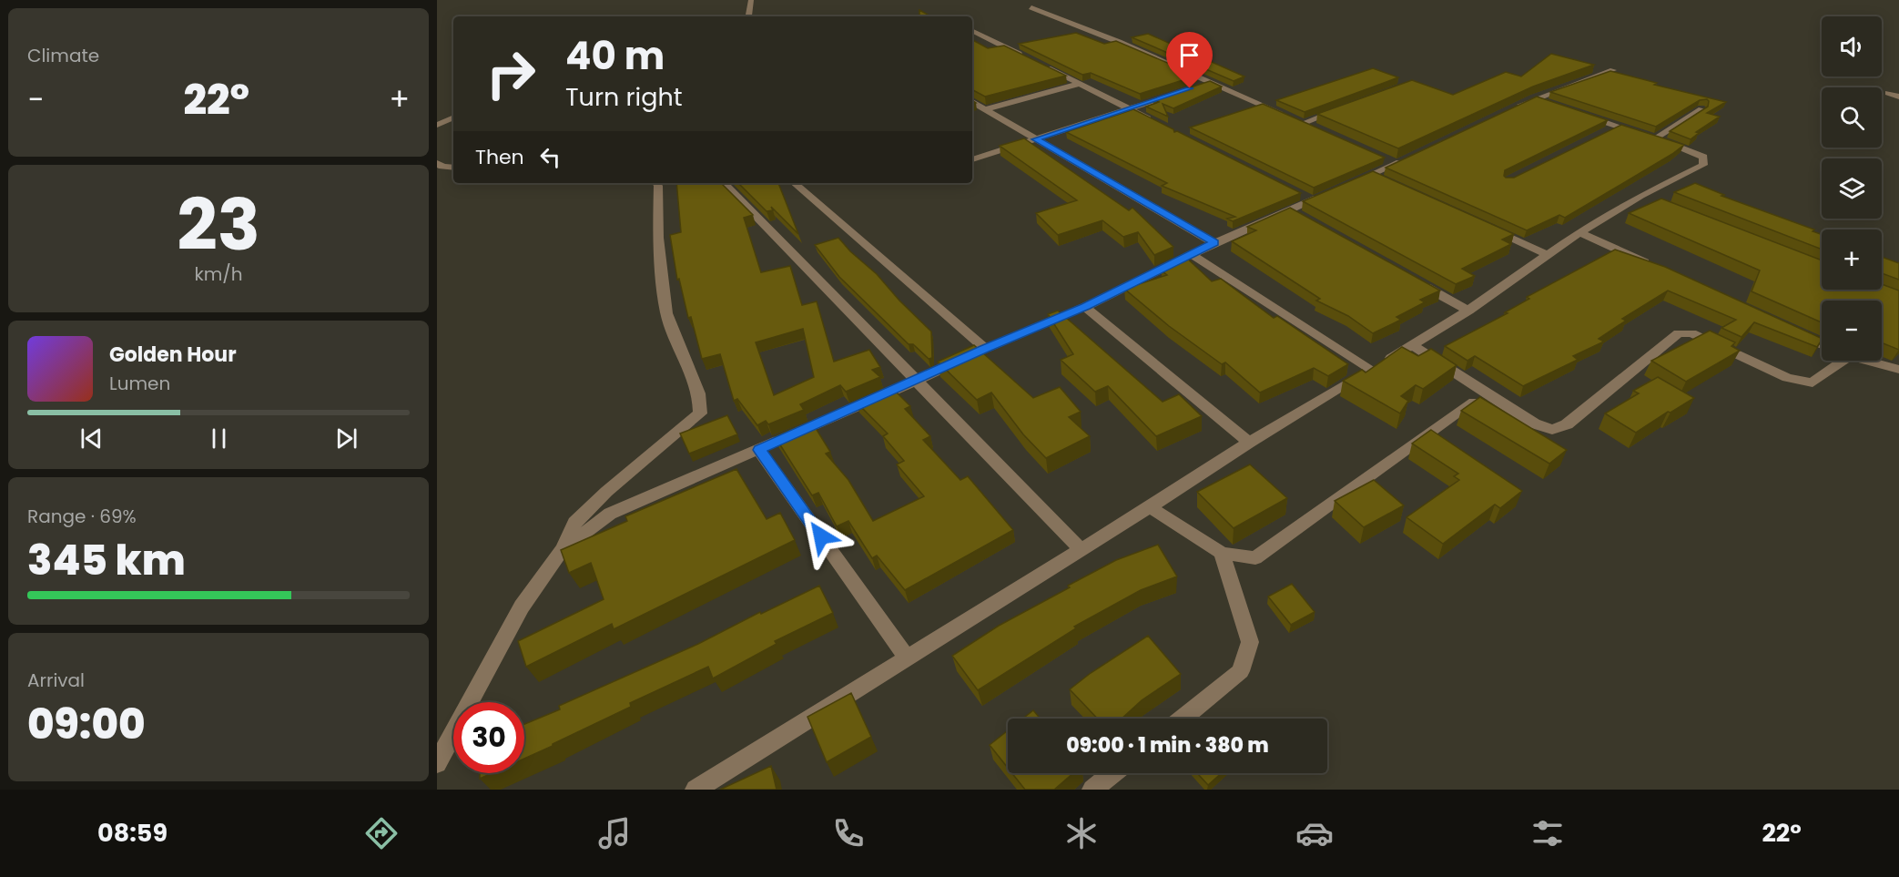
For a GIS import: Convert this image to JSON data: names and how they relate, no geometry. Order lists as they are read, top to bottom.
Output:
{
  "page": {
    "tile": [
      "Climate",
      ["23", "km/h"],
      ["Range · 69%", "345 km"],
      ["Arrival", "09:00"]
    ],
    "map_buttons": ["+", "−"],
    "turn": ["40 m", "Turn right"],
    "heat": ["−", "22°", "+"],
    "then": "Then",
    "song": ["Golden Hour", "Lumen"],
    "limit": "30",
    "trip": "09:00 · 1 min · 380 m",
    "tabs": ["08:59", "22°"]
  }
}
